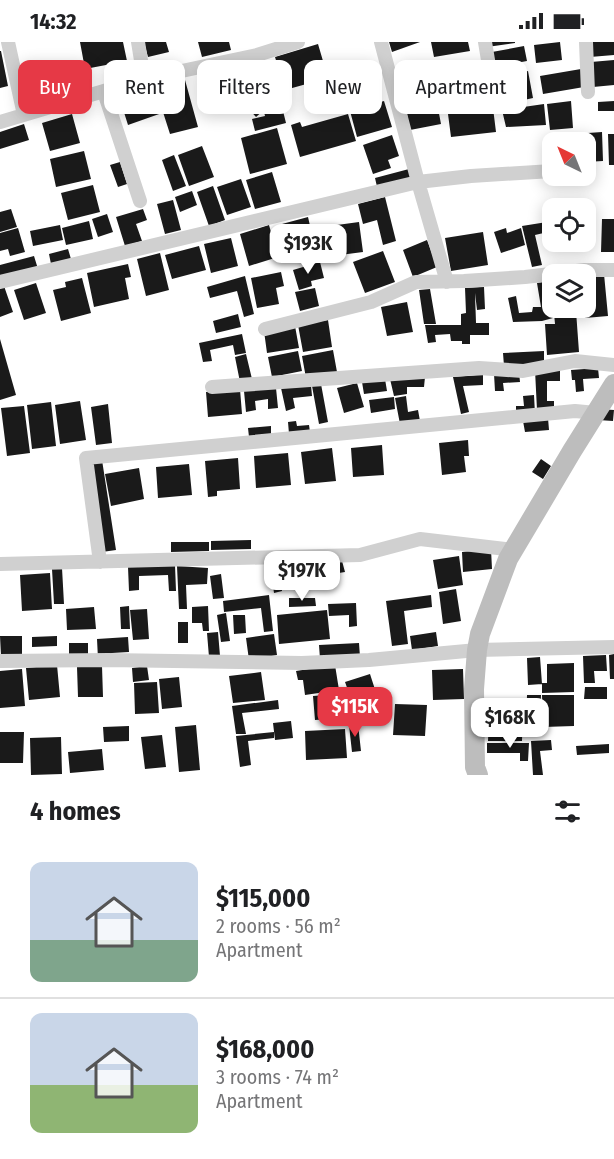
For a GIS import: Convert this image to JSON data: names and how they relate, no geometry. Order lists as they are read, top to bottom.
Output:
{
  "north": "top left",
  "page": {
    "status": "14:32",
    "chip": [
      "Buy",
      "Rent",
      "Filters",
      "New",
      "Apartment"
    ],
    "price": [
      "$193K",
      "$197K",
      "$115K",
      "$168K"
    ],
    "heading": "4 homes",
    "list": [
      {
        "name": "$115,000",
        "note": "2 rooms · 56 m² · Apartment"
      },
      {
        "name": "$168,000",
        "note": "3 rooms · 74 m² · Apartment"
      }
    ]
  }
}
